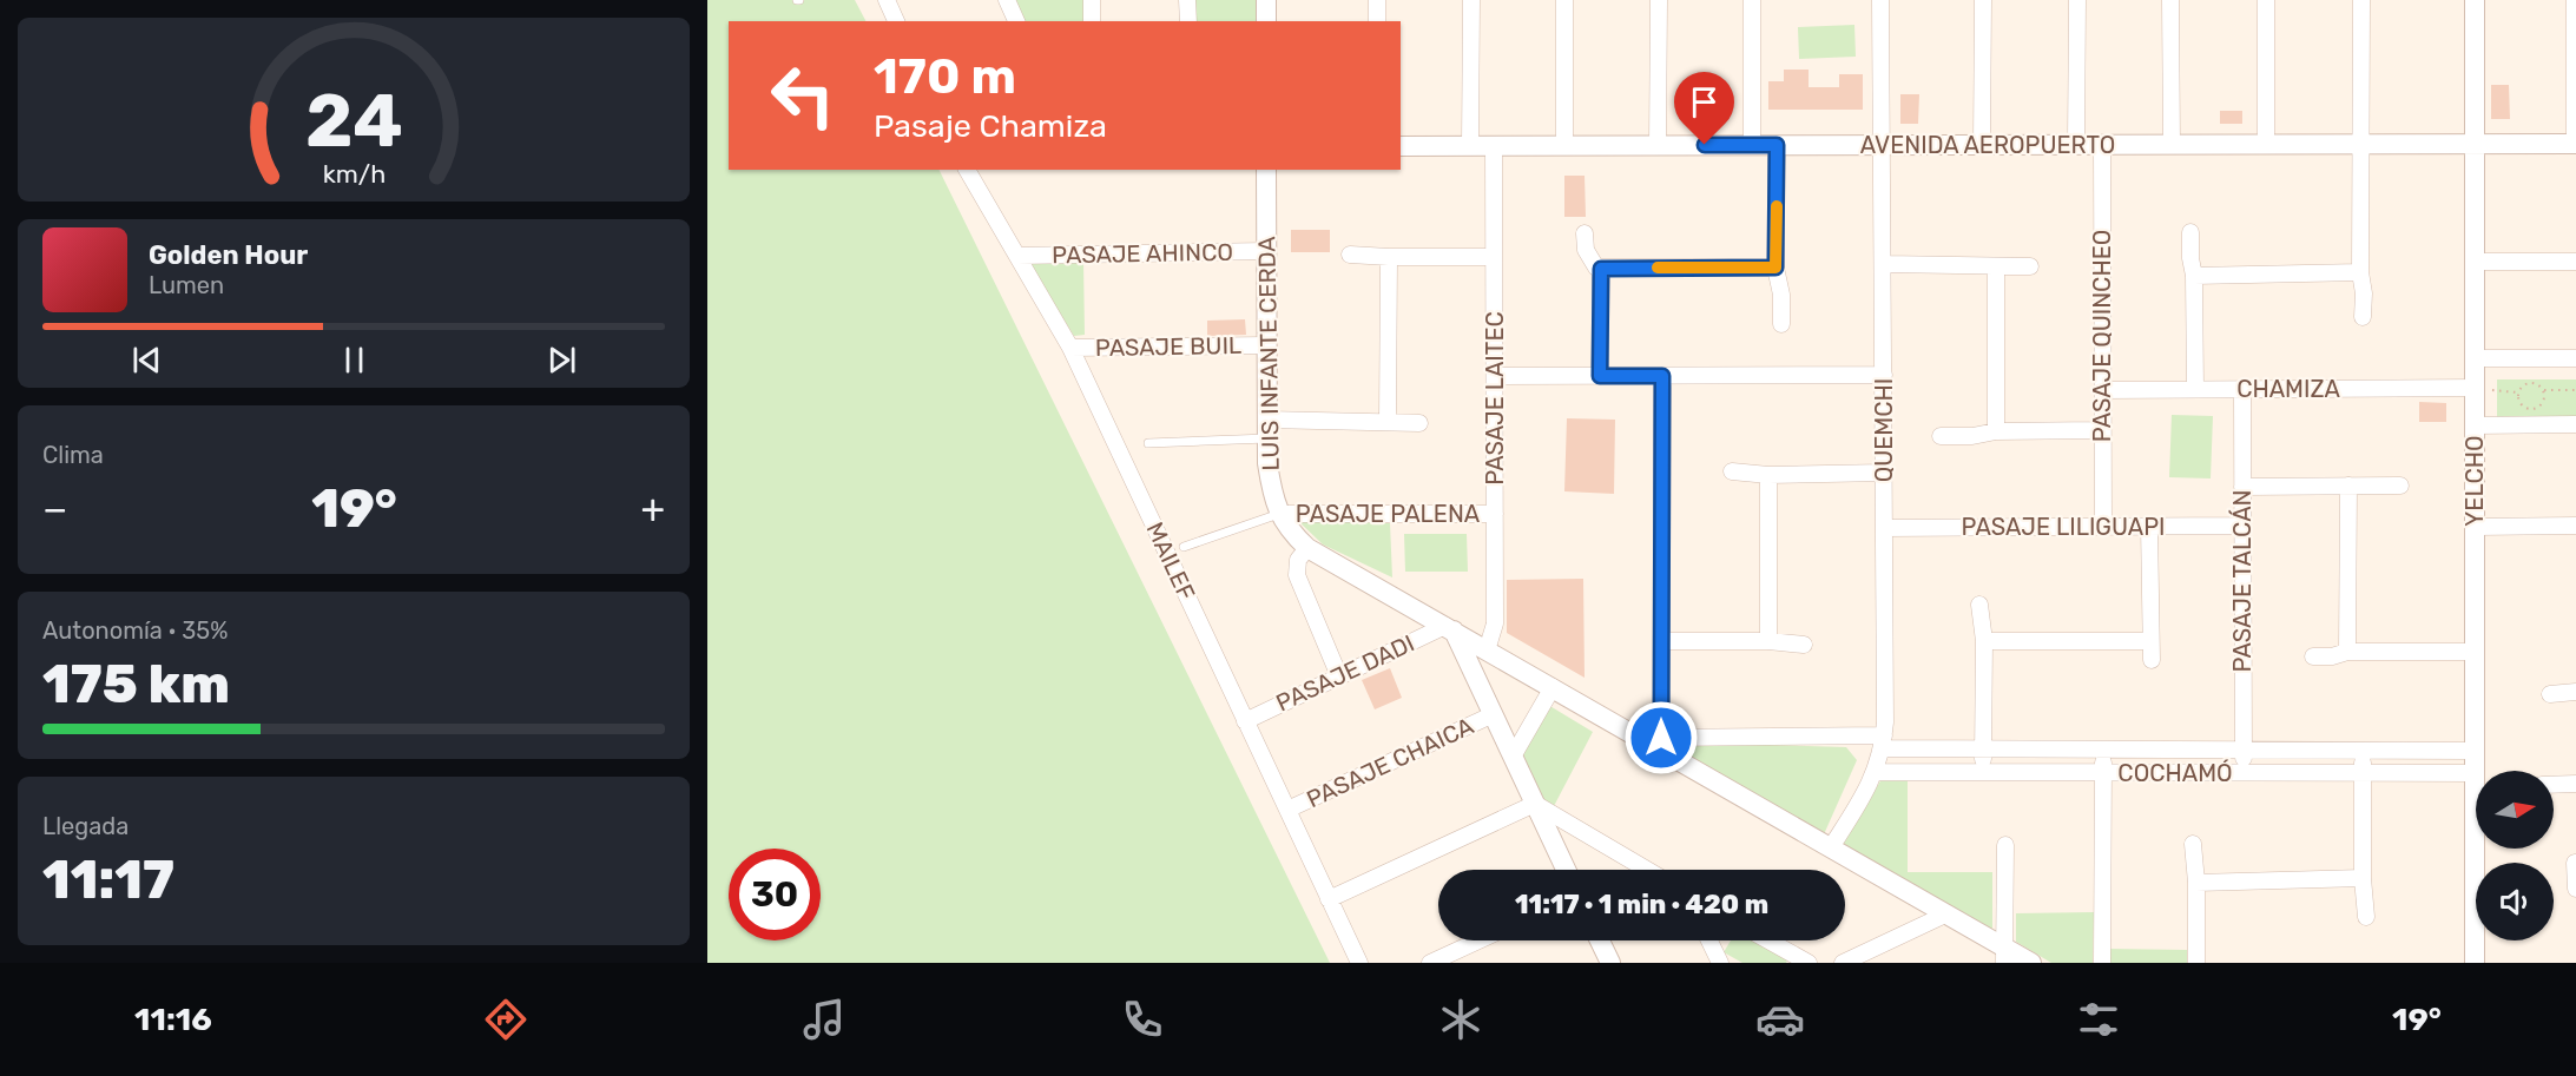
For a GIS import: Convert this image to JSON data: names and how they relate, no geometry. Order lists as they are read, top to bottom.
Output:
{
  "streets": {
    "street": [
      "AVENIDA AEROPUERTO",
      "PASAJE AHINCO",
      "PASAJE QUINCHEO",
      "PASAJE BUIL",
      "LUIS INFANTE CERDA",
      "CHAMIZA",
      "PASAJE LAITEC",
      "QUEMCHI",
      "YELCHO",
      "PASAJE PALENA",
      "PASAJE LILIGUAPI",
      "MAILEF",
      "PASAJE TALCÁN",
      "PASAJE DADI",
      "PASAJE CHAICA",
      "COCHAMÓ"
    ]
  },
  "crossings": [
    ["AVENIDA AEROPUERTO", "PASAJE QUINCHEO"],
    ["AVENIDA AEROPUERTO", "PASAJE LAITEC"],
    ["AVENIDA AEROPUERTO", "QUEMCHI"],
    ["AVENIDA AEROPUERTO", "YELCHO"],
    ["PASAJE AHINCO", "LUIS INFANTE CERDA"],
    ["PASAJE AHINCO", "MAILEF"],
    ["PASAJE QUINCHEO", "CHAMIZA"],
    ["PASAJE QUINCHEO", "PASAJE LILIGUAPI"],
    ["PASAJE BUIL", "LUIS INFANTE CERDA"],
    ["PASAJE BUIL", "MAILEF"],
    ["LUIS INFANTE CERDA", "PASAJE LAITEC"],
    ["LUIS INFANTE CERDA", "QUEMCHI"],
    ["LUIS INFANTE CERDA", "PASAJE PALENA"],
    ["LUIS INFANTE CERDA", "PASAJE DADI"],
    ["LUIS INFANTE CERDA", "COCHAMÓ"],
    ["CHAMIZA", "YELCHO"],
    ["CHAMIZA", "PASAJE TALCÁN"],
    ["PASAJE LAITEC", "PASAJE PALENA"],
    ["QUEMCHI", "PASAJE LILIGUAPI"],
    ["QUEMCHI", "COCHAMÓ"],
    ["YELCHO", "COCHAMÓ"],
    ["PASAJE LILIGUAPI", "PASAJE TALCÁN"],
    ["MAILEF", "PASAJE DADI"],
    ["MAILEF", "PASAJE CHAICA"],
    ["PASAJE TALCÁN", "COCHAMÓ"]
  ],
  "north": "right",
  "page": {
    "turn": ["170 m", "Pasaje Chamiza"],
    "song": ["Golden Hour", "Lumen"],
    "tile": [
      "Clima",
      ["Autonomía · 35%", "175 km"],
      ["Llegada", "11:17"]
    ],
    "heat": ["−", "19°", "+"],
    "limit": "30",
    "trip": "11:17 · 1 min · 420 m",
    "tabs": ["11:16", "19°"],
    "gauge": ["24", "km/h"]
  }
}
